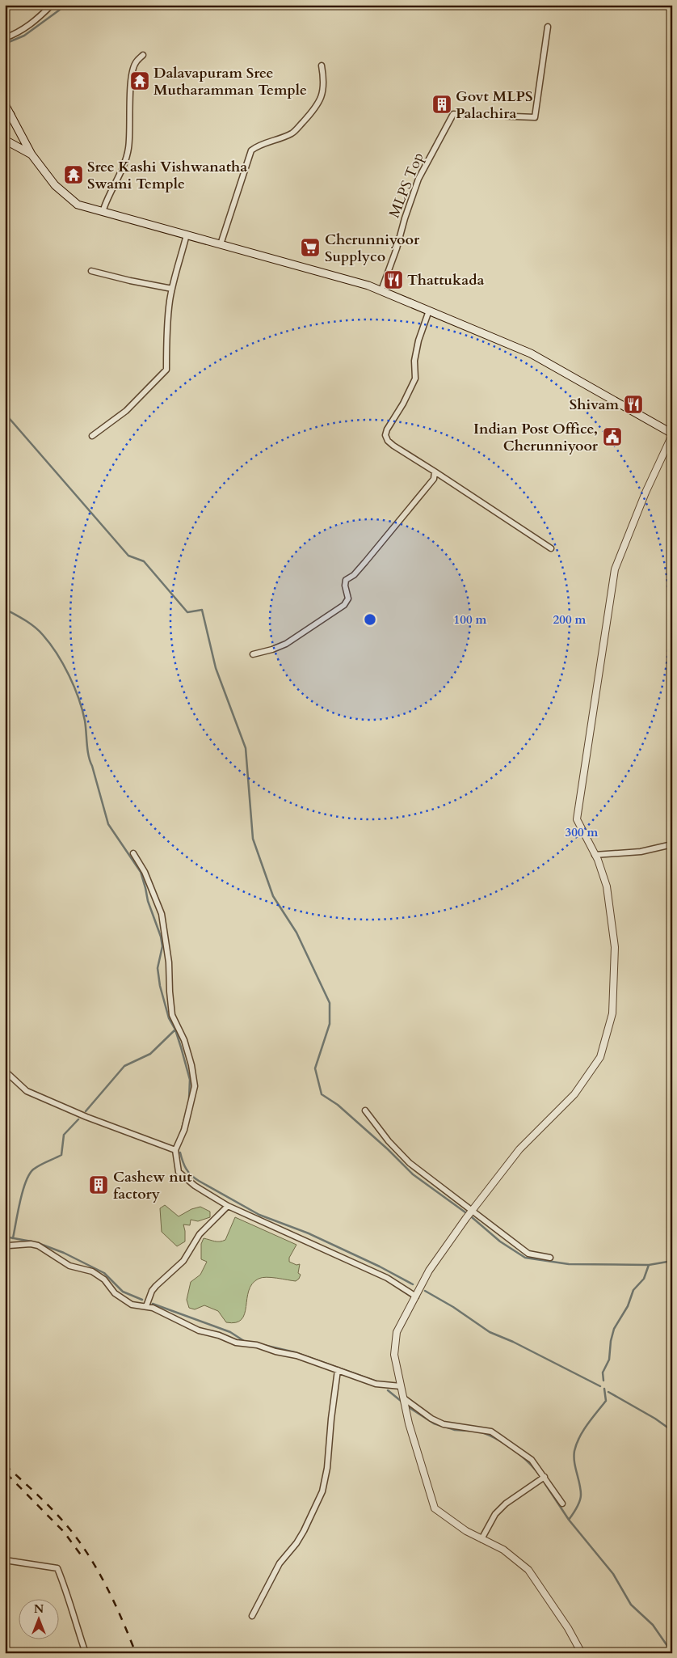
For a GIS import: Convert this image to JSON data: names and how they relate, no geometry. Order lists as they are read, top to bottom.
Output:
{
  "streets": {
    "street": ["MLPS Top"]
  },
  "places": {
    "temple": ["Dalavapuram Sree Mutharamman Temple", "Sree Kashi Vishwanatha Swami Temple"],
    "building": ["Govt MLPS Palachira", "Cashew nut factory"],
    "supermarket": ["Cherunniyoor Supplyco"],
    "restaurant": ["Thattukada", "Shivam"],
    "public building": ["Indian Post Office, Cherunniyoor"]
  },
  "north": "top",
  "rings": ["100 m", "200 m", "300 m"]
}
